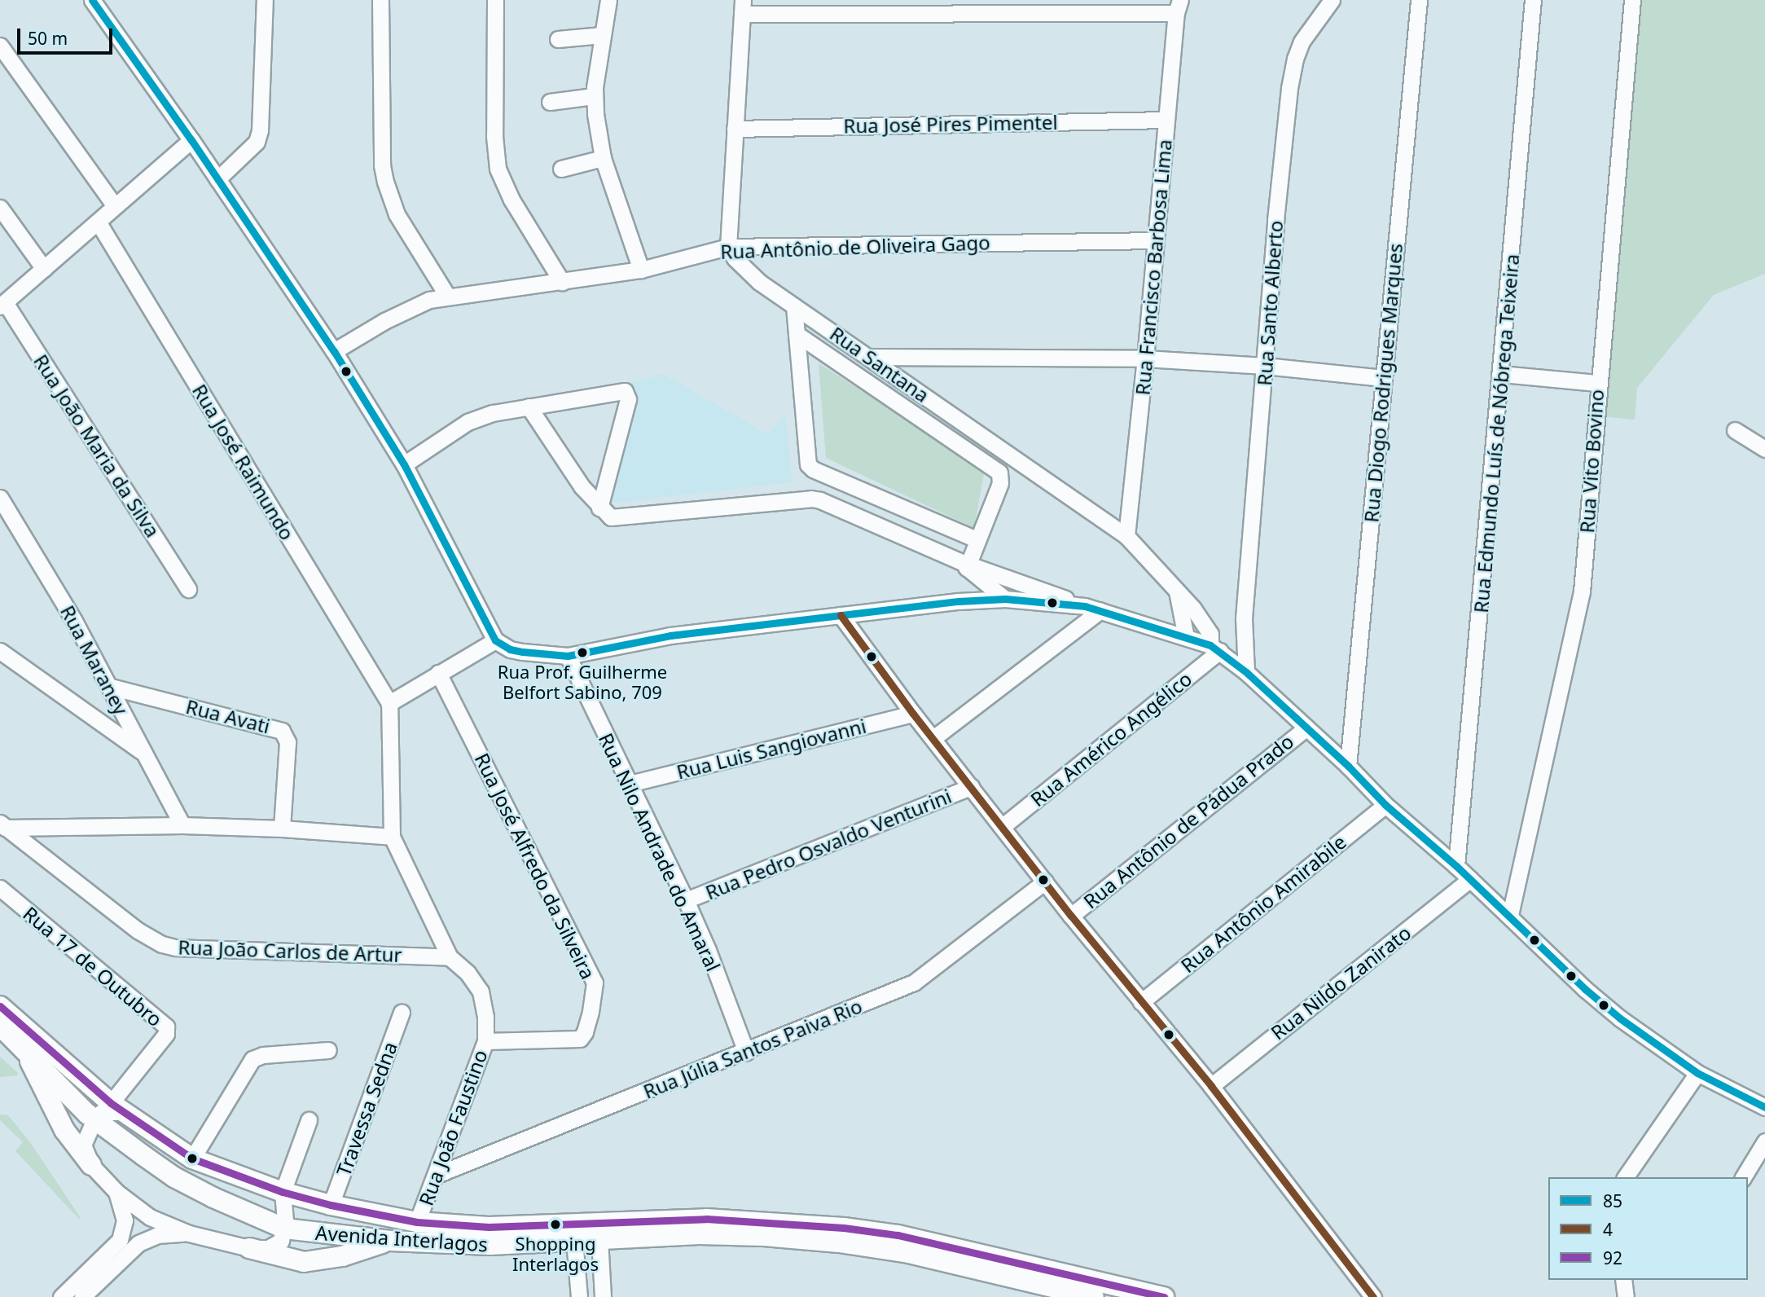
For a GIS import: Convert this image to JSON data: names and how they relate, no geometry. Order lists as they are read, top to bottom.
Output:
{
  "streets": {
    "main road": ["Avenida Interlagos"],
    "street": [
      "Rua José Pires Pimentel",
      "Rua Antônio de Oliveira Gago",
      "Rua Francisco Barbosa Lima",
      "Rua Santo Alberto",
      "Rua Santana",
      "Rua Diogo Rodrigues Marques",
      "Rua Edmundo Luís de Nóbrega Teixeira",
      "Rua João Maria da Silva",
      "Rua Vito Bovino",
      "Rua José Raimundo",
      "Rua Maraney",
      "Rua Avati",
      "Rua Américo Angélico",
      "Rua Luis Sangiovanni",
      "Rua Antônio de Pádua Prado",
      "Rua Pedro Osvaldo Venturini",
      "Rua Nilo Andrade do Amaral",
      "Rua José Alfredo da Silveira",
      "Rua Antônio Amirabile",
      "Rua João Carlos de Artur",
      "Rua 17 de Outubro",
      "Rua Nildo Zanirato",
      "Rua Júlia Santos Paiva Rio",
      "Travessa Sedna",
      "Rua João Faustino"
    ]
  },
  "crossings": [
    ["Rua José Pires Pimentel", "Rua Francisco Barbosa Lima"],
    ["Rua Antônio de Oliveira Gago", "Rua Francisco Barbosa Lima"],
    ["Rua Antônio de Oliveira Gago", "Rua Santana"],
    ["Rua Francisco Barbosa Lima", "Rua Santana"],
    ["Rua Santo Alberto", "Rua Santana"],
    ["Rua Santo Alberto", "Rua Américo Angélico"],
    ["Rua Santana", "Rua Américo Angélico"],
    ["Rua José Raimundo", "Rua João Faustino"],
    ["Rua Maraney", "Rua Avati"],
    ["Rua Luis Sangiovanni", "Rua Nilo Andrade do Amaral"],
    ["Rua Pedro Osvaldo Venturini", "Rua Nilo Andrade do Amaral"],
    ["Rua Nilo Andrade do Amaral", "Rua Júlia Santos Paiva Rio"],
    ["Rua José Alfredo da Silveira", "Rua João Faustino"],
    ["Rua João Carlos de Artur", "Rua João Faustino"],
    ["Rua 17 de Outubro", "Avenida Interlagos"],
    ["Rua Júlia Santos Paiva Rio", "Rua João Faustino"],
    ["Travessa Sedna", "Avenida Interlagos"],
    ["Rua João Faustino", "Avenida Interlagos"]
  ],
  "places": ["Rua Prof. Guilherme Belfort Sabino, 709", "Shopping Interlagos"],
  "lines": ["transit line 85", "transit line 4", "transit line 92"],
  "legend": ["85", "4", "92"],
  "scale_bar": "50 m"
}
